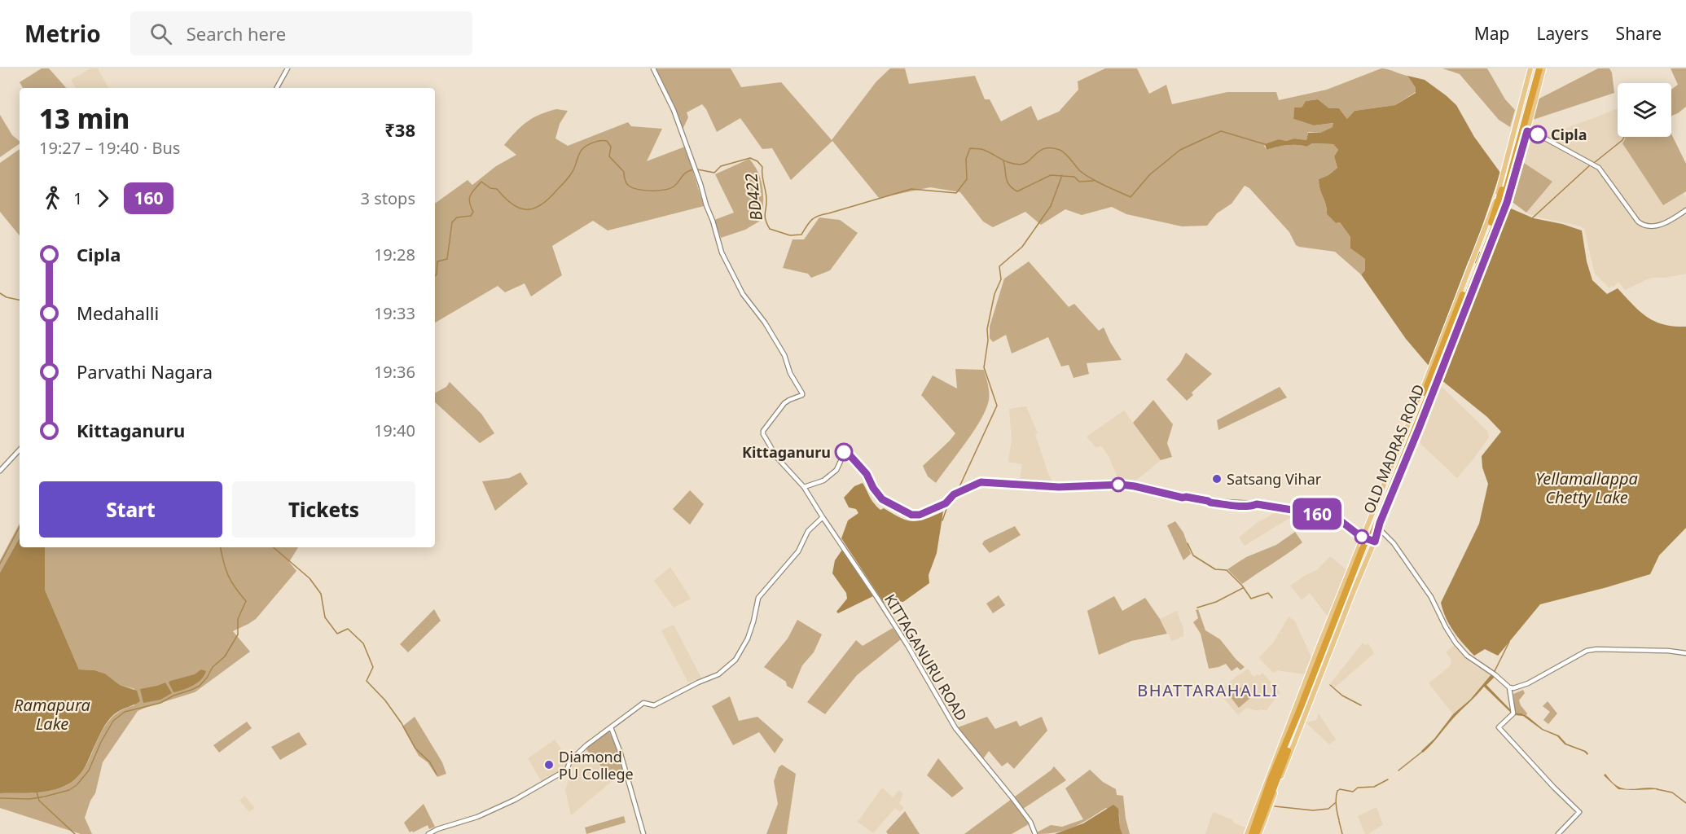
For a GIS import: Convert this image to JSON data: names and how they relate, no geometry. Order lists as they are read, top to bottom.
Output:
{
  "streets": {
    "highway": ["OLD MADRAS ROAD"],
    "street": ["KITTAGANURU ROAD"]
  },
  "districts": ["BHATTARAHALLI"],
  "water": ["BD422", "Yellamallappa Chetty Lake", "Ramapura Lake"],
  "places": [
    "Cipla",
    "Kittaganuru",
    "Satsang Vihar",
    "Diamond PU College"
  ],
  "lines": ["bus line 160"],
  "page": {
    "header": "Metrio",
    "search": "Search here",
    "nav": ["Map", "Layers", "Share"],
    "on_map": "160",
    "heading": ["13 min", "19:27 – 19:40 · Bus", "₹38"],
    "legs": ["1", "160", "3 stops"],
    "list": [
      {
        "name": "Cipla",
        "value": "19:28"
      },
      {
        "name": "Medahalli",
        "value": "19:33"
      },
      {
        "name": "Parvathi Nagara",
        "value": "19:36"
      },
      {
        "name": "Kittaganuru",
        "value": "19:40"
      }
    ],
    "buttons": ["Start", "Tickets"]
  }
}
